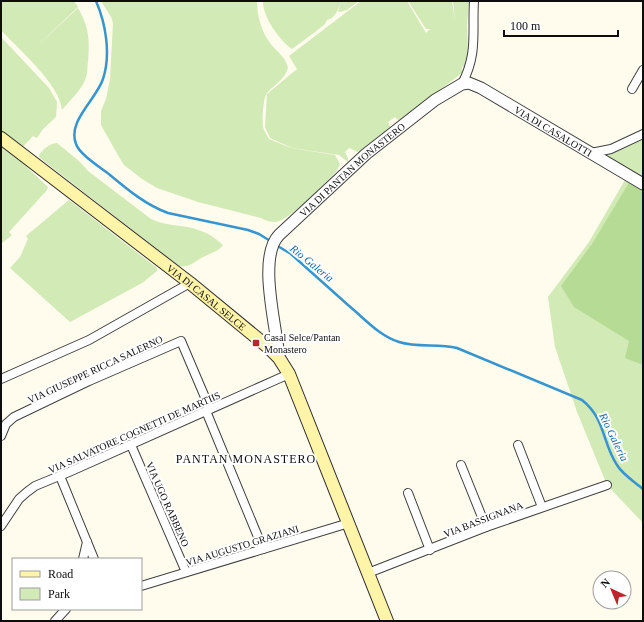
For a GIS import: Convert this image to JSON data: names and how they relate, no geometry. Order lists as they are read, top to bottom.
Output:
{
  "streets": {
    "main road": ["VIA DI CASAL SELCE"],
    "street": [
      "VIA DI CASALOTTI",
      "VIA DI PANTAN MONASTERO",
      "VIA GIUSEPPE RICCA SALERNO",
      "VIA SALVATORE COGNETTI DE MARTIIS",
      "VIA UGO RABBENO",
      "VIA BASSIGNANA",
      "VIA AUGUSTO GRAZIANI"
    ]
  },
  "crossings": [
    ["VIA DI CASALOTTI", "VIA DI PANTAN MONASTERO"],
    ["VIA DI PANTAN MONASTERO", "VIA DI CASAL SELCE"],
    ["VIA DI CASAL SELCE", "VIA SALVATORE COGNETTI DE MARTIIS"],
    ["VIA DI CASAL SELCE", "VIA BASSIGNANA"],
    ["VIA DI CASAL SELCE", "VIA AUGUSTO GRAZIANI"],
    ["VIA GIUSEPPE RICCA SALERNO", "VIA SALVATORE COGNETTI DE MARTIIS"],
    ["VIA SALVATORE COGNETTI DE MARTIIS", "VIA UGO RABBENO"],
    ["VIA UGO RABBENO", "VIA AUGUSTO GRAZIANI"]
  ],
  "districts": ["PANTAN MONASTERO"],
  "water": ["Rio Galeria"],
  "places": {
    "transit": ["Casal Selce/Pantan Monastero"]
  },
  "legend": ["Road", "Park"],
  "scale_bar": "100 m",
  "north": "top left"
}
